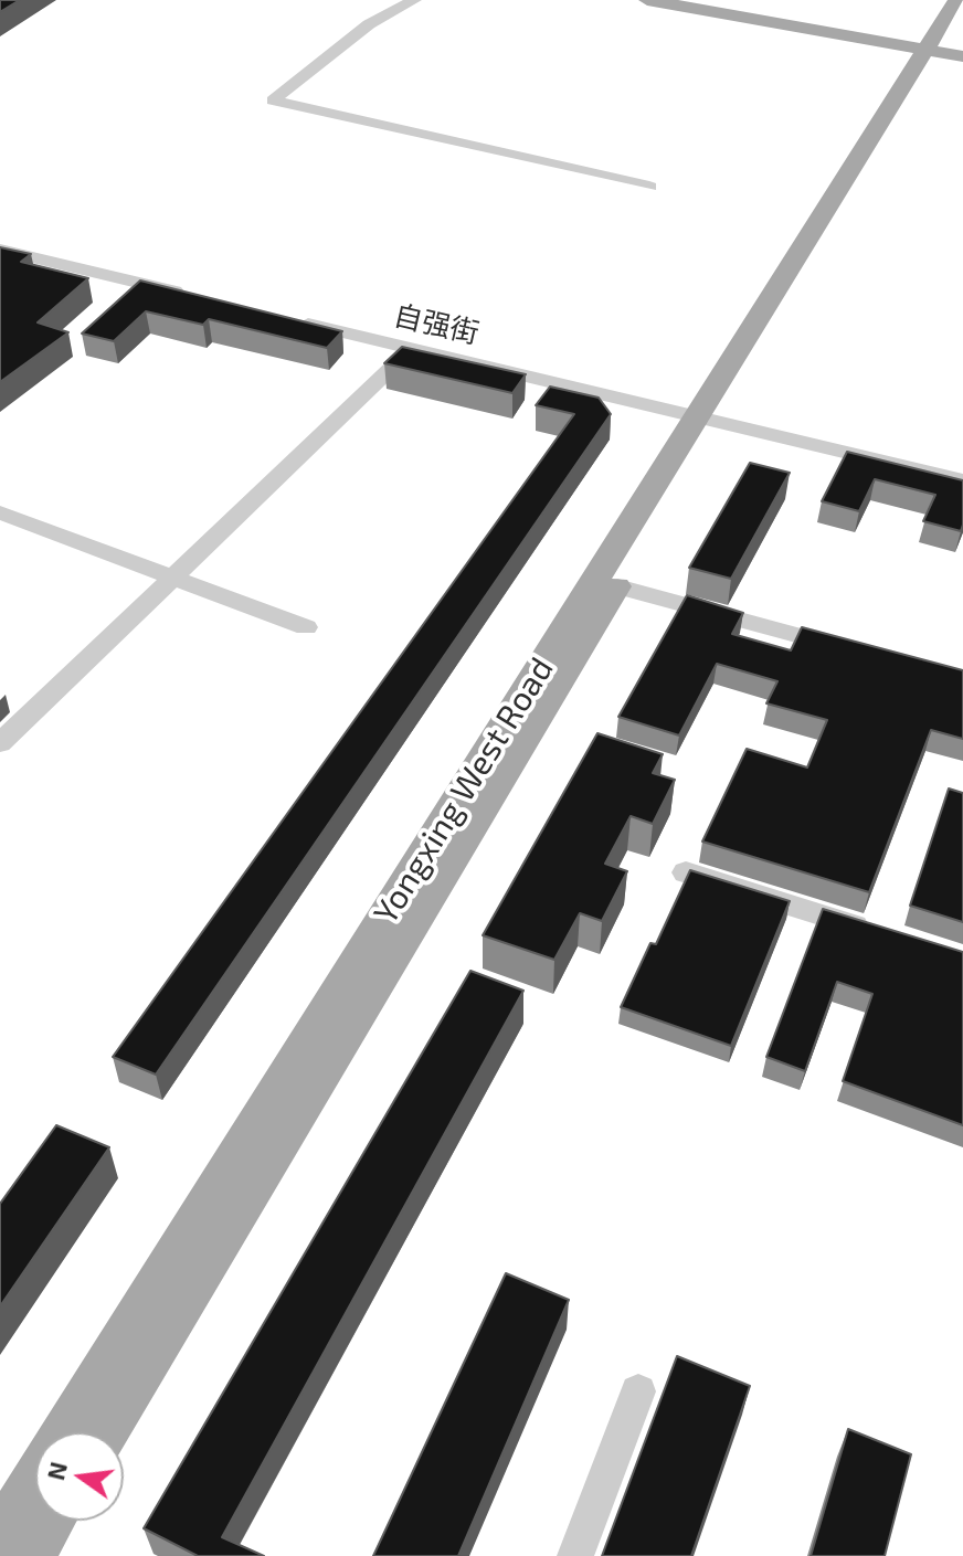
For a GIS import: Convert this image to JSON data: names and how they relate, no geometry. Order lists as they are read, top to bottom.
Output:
{
  "streets": {
    "main road": ["Yongxing West Road"],
    "street": ["自强街"]
  },
  "crossings": [
    ["自强街", "Yongxing West Road"]
  ],
  "north": "left"
}
